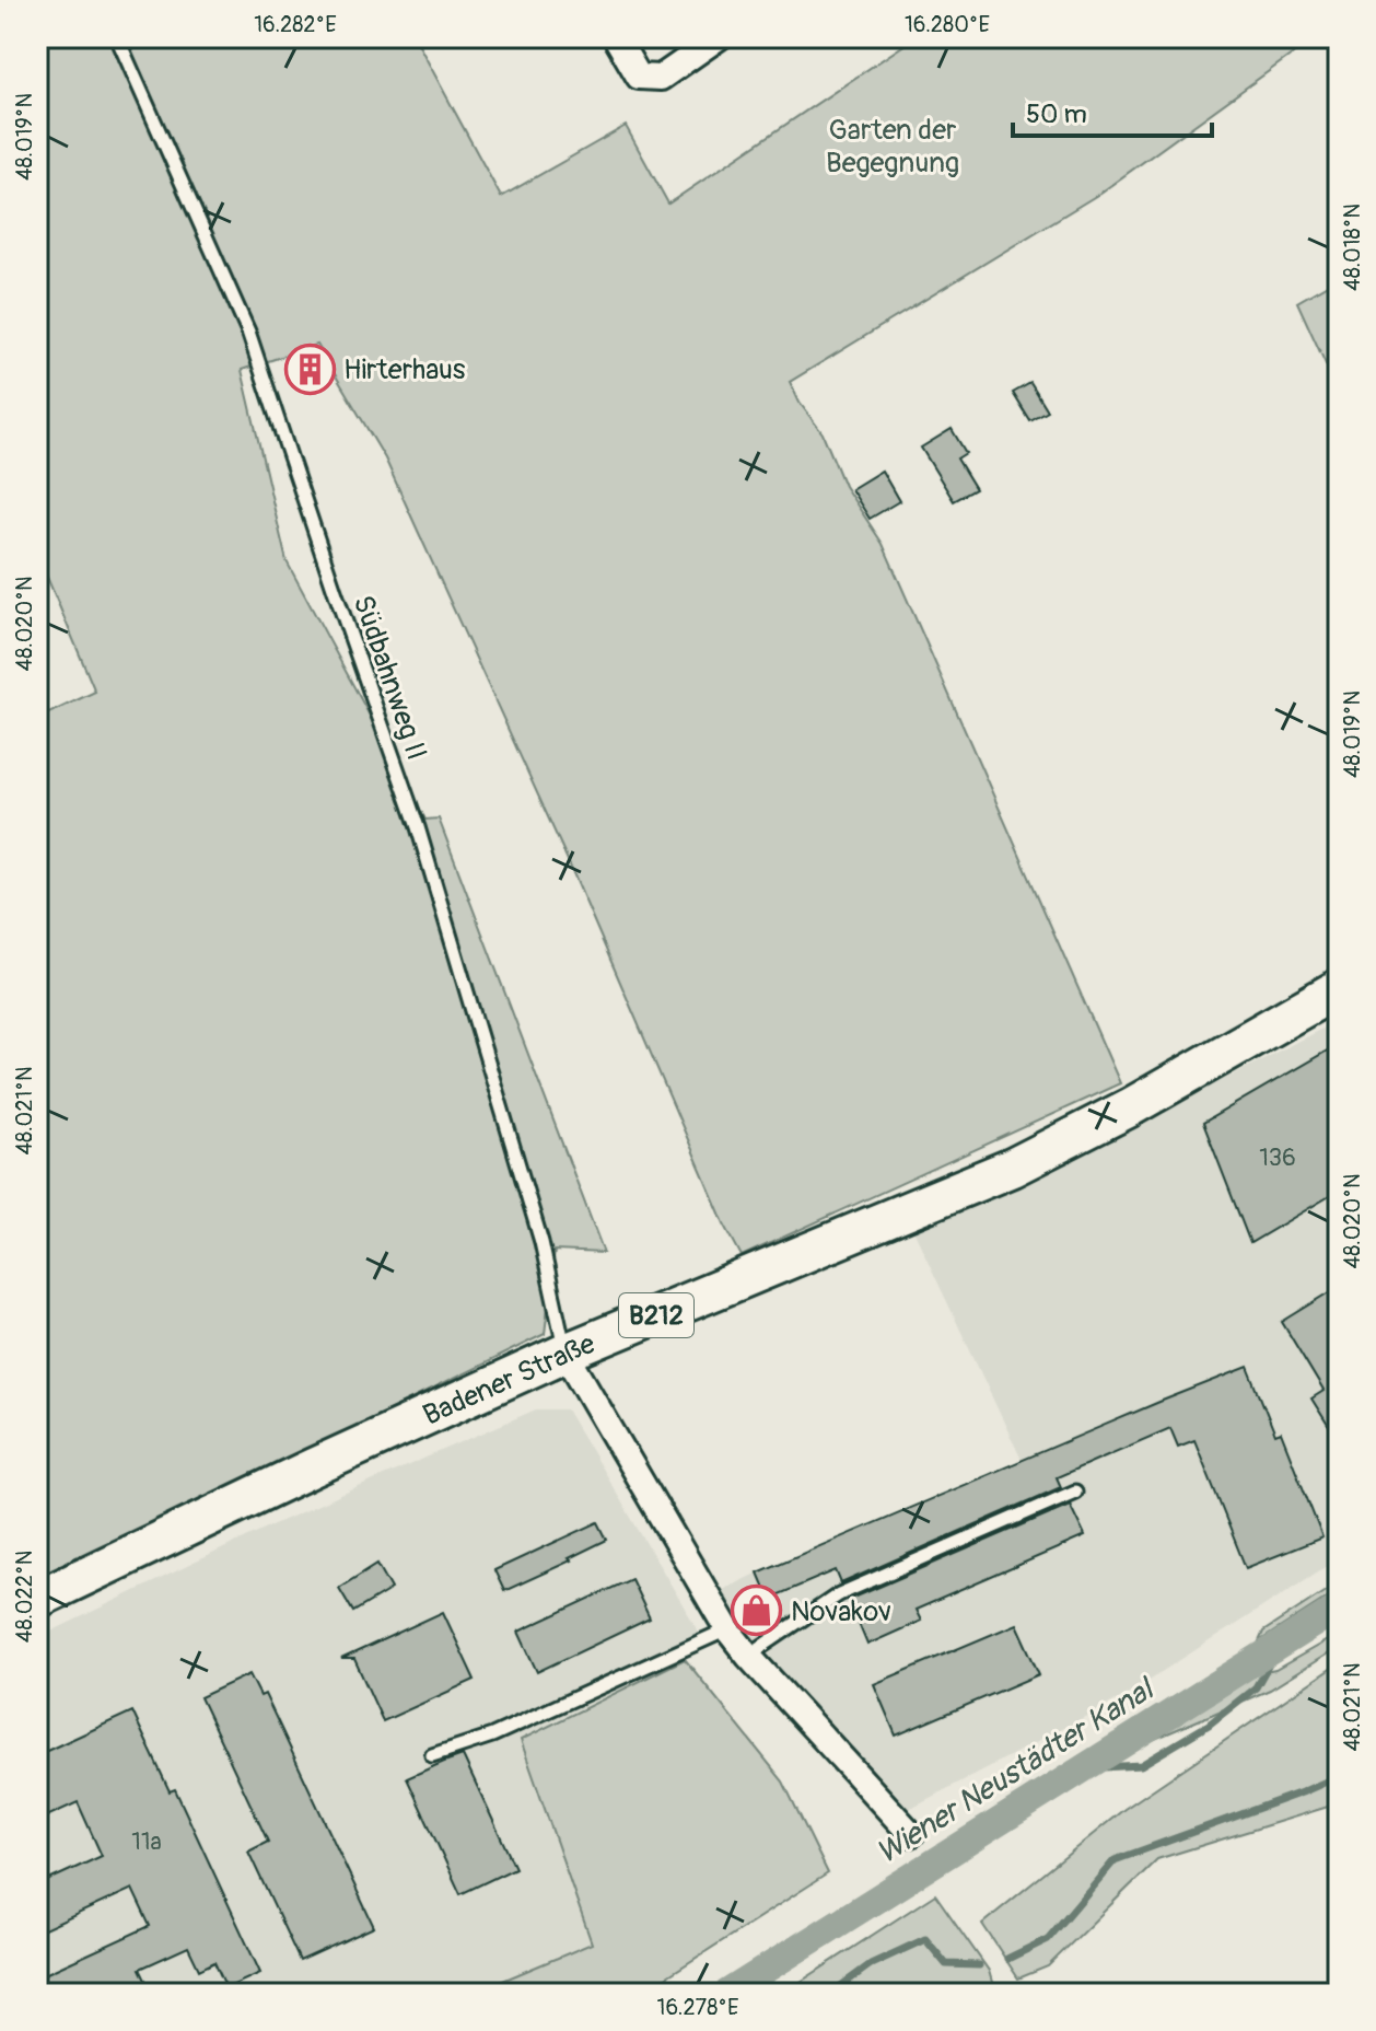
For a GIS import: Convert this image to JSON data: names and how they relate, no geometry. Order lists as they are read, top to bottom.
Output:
{
  "streets": {
    "main road": ["B212", "Badener Straße"],
    "lane": ["Südbahnweg II"]
  },
  "crossings": [
    ["Südbahnweg II", "Badener Straße"]
  ],
  "water": ["Wiener Neustädter Kanal"],
  "parks": ["Garten der Begegnung"],
  "places": {
    "building": ["Hirterhaus"],
    "shop": ["Novakov"]
  },
  "house_numbers": ["136", "11a"],
  "scale_bar": "50 m",
  "coordinates": [
    "16.282°E",
    "16.280°E",
    "48.019°N",
    "48.018°N",
    "48.020°N",
    "48.021°N",
    "48.022°N",
    "16.278°E"
  ]
}
